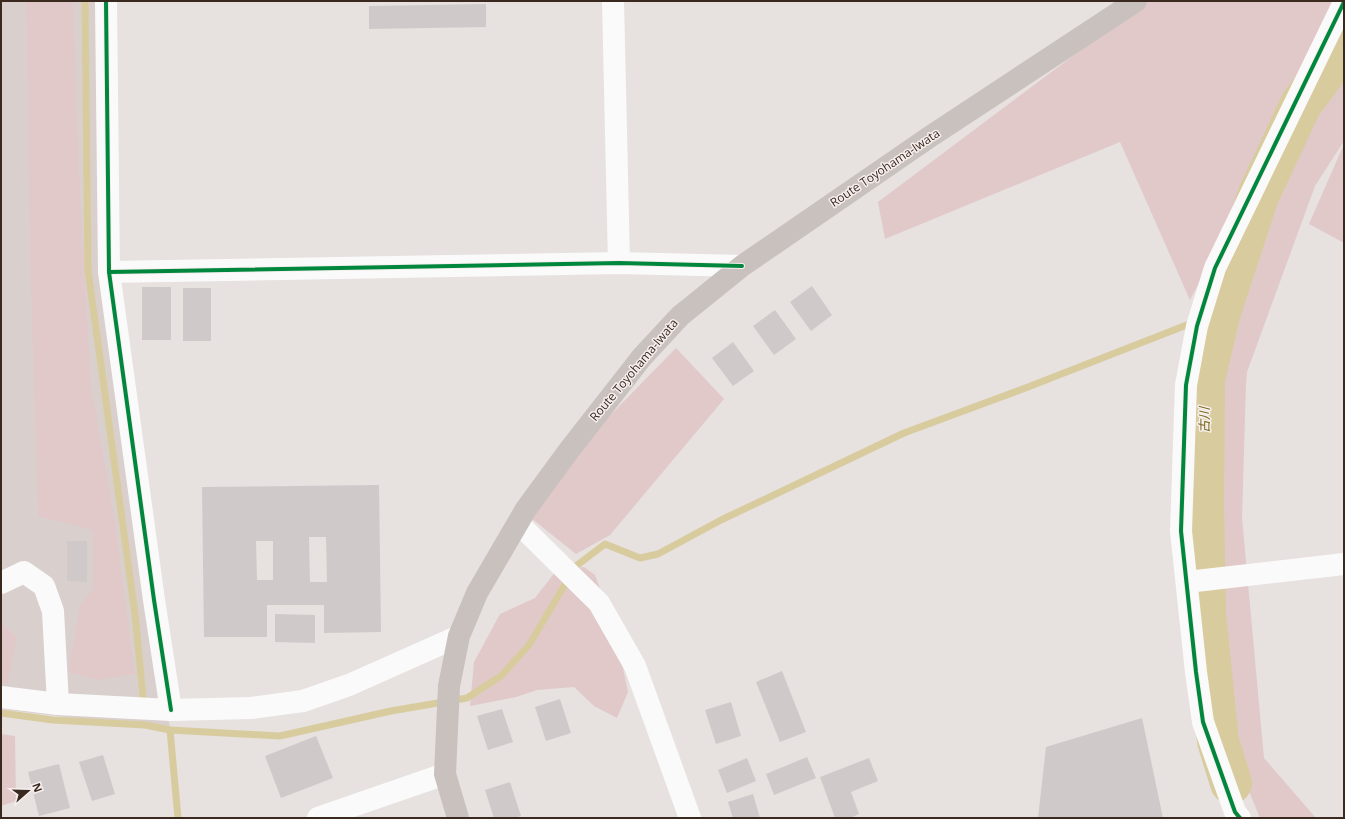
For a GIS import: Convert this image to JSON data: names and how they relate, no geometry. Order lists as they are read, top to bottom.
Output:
{
  "streets": {
    "main road": ["Route Toyohama-Iwata"]
  },
  "water": ["古川"],
  "north": "right"
}
